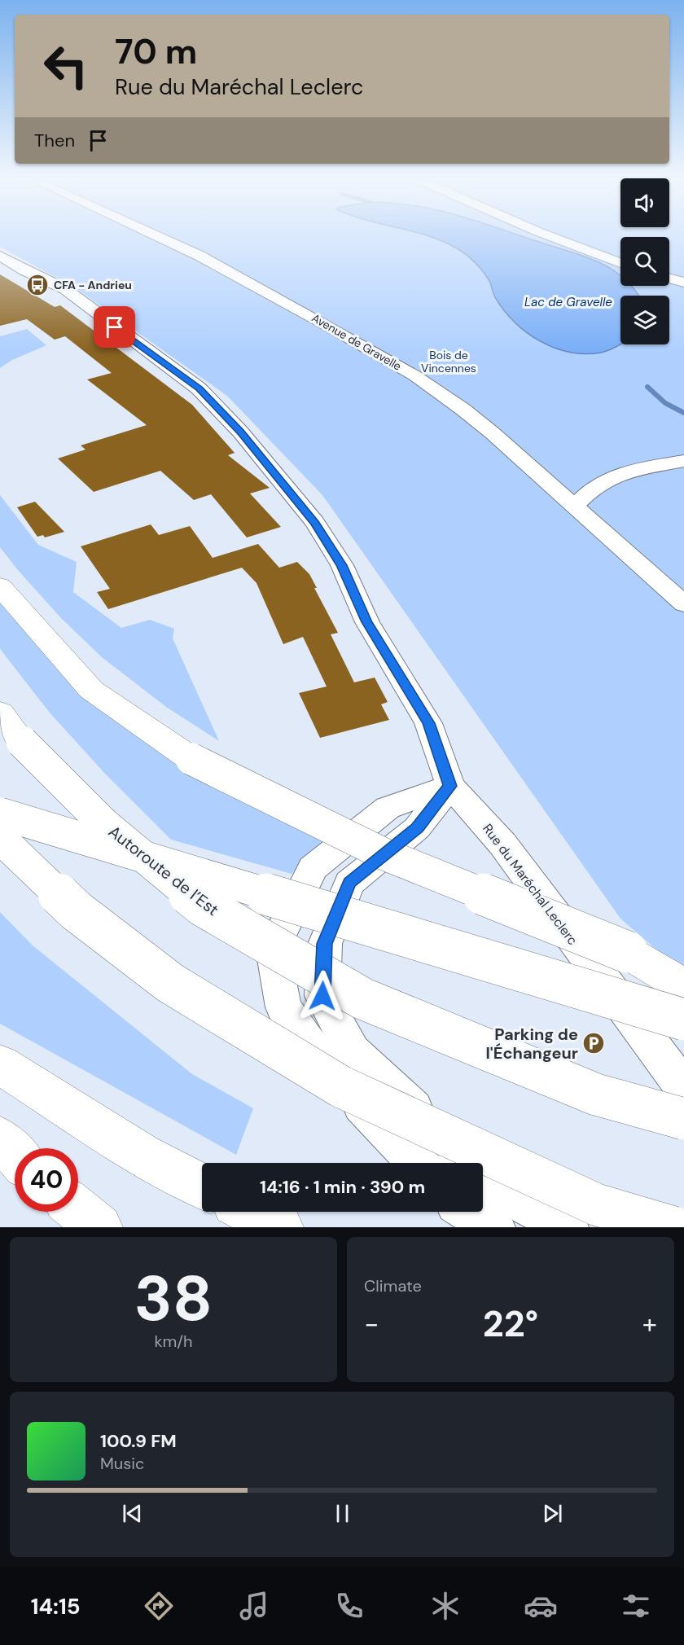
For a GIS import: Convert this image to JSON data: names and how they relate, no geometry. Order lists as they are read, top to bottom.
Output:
{
  "streets": {
    "highway": ["Autoroute de l’Est"],
    "street": ["Avenue de Gravelle", "Rue du Maréchal Leclerc"]
  },
  "water": ["Lac de Gravelle"],
  "parks": ["Bois de Vincennes"],
  "places": {
    "bus stop": ["CFA - Andrieu"],
    "parking": ["Parking de l'Échangeur"]
  },
  "page": {
    "turn": ["70 m", "Rue du Maréchal Leclerc"],
    "then": "Then",
    "limit": "40",
    "trip": "14:16 · 1 min · 390 m",
    "tile": [
      ["38", "km/h"],
      "Climate"
    ],
    "heat": ["−", "22°", "+"],
    "song": ["100.9 FM", "Music"],
    "tabs": "14:15"
  }
}
